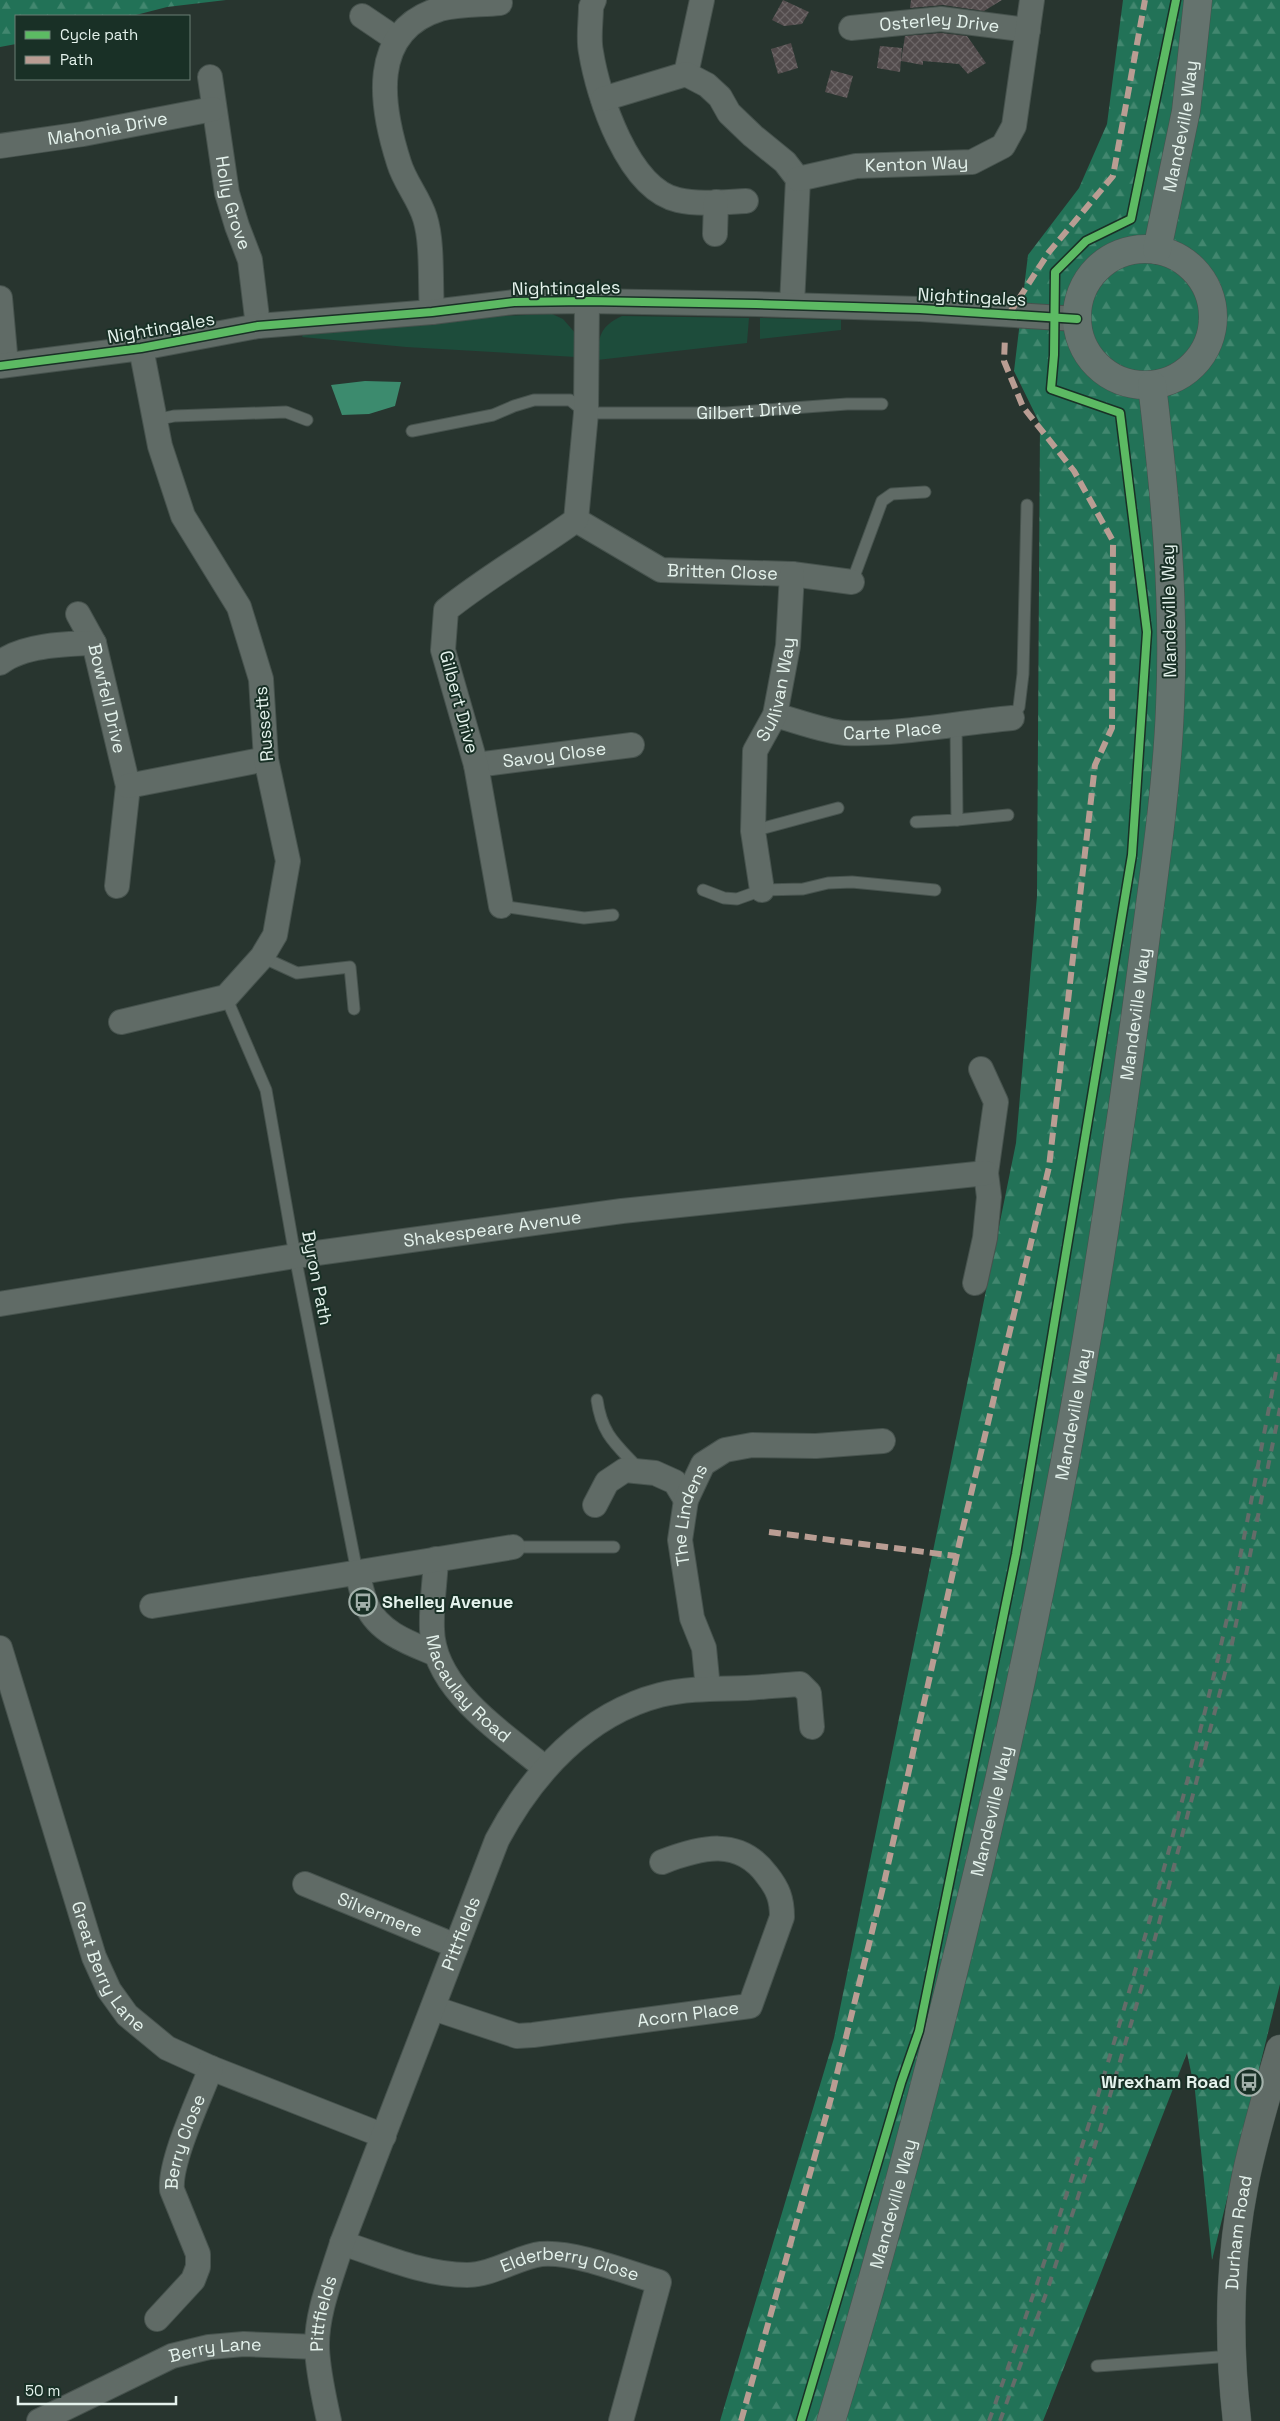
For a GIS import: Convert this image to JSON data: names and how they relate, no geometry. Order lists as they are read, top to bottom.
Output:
{
  "streets": {
    "main road": ["Mandeville Way"],
    "street": [
      "Osterley Drive",
      "Mahonia Drive",
      "Kenton Way",
      "Holly Grove",
      "Nightingales",
      "Gilbert Drive",
      "Britten Close",
      "Sullivan Way",
      "Bowfell Drive",
      "Russetts",
      "Carte Place",
      "Savoy Close",
      "Shakespeare Avenue",
      "The Lindens",
      "Macaulay Road",
      "Silvermere",
      "Pittfields",
      "Great Berry Lane",
      "Acorn Place",
      "Berry Close",
      "Durham Road",
      "Elderberry Close",
      "Berry Lane"
    ],
    "lane": ["Byron Path"]
  },
  "crossings": [
    ["Osterley Drive", "Kenton Way"],
    ["Mandeville Way", "Nightingales"],
    ["Mahonia Drive", "Holly Grove"],
    ["Holly Grove", "Nightingales"],
    ["Nightingales", "Russetts"],
    ["Gilbert Drive", "Britten Close"],
    ["Gilbert Drive", "Savoy Close"],
    ["Britten Close", "Sullivan Way"],
    ["Sullivan Way", "Carte Place"],
    ["Russetts", "Byron Path"],
    ["Shakespeare Avenue", "Byron Path"],
    ["The Lindens", "Pittfields"],
    ["Macaulay Road", "Pittfields"],
    ["Silvermere", "Pittfields"],
    ["Pittfields", "Great Berry Lane"],
    ["Pittfields", "Acorn Place"],
    ["Pittfields", "Elderberry Close"],
    ["Pittfields", "Berry Lane"],
    ["Great Berry Lane", "Berry Close"]
  ],
  "places": {
    "bus stop": ["Shelley Avenue", "Wrexham Road"]
  },
  "legend": ["Cycle path", "Path"],
  "scale_bar": "50 m"
}
